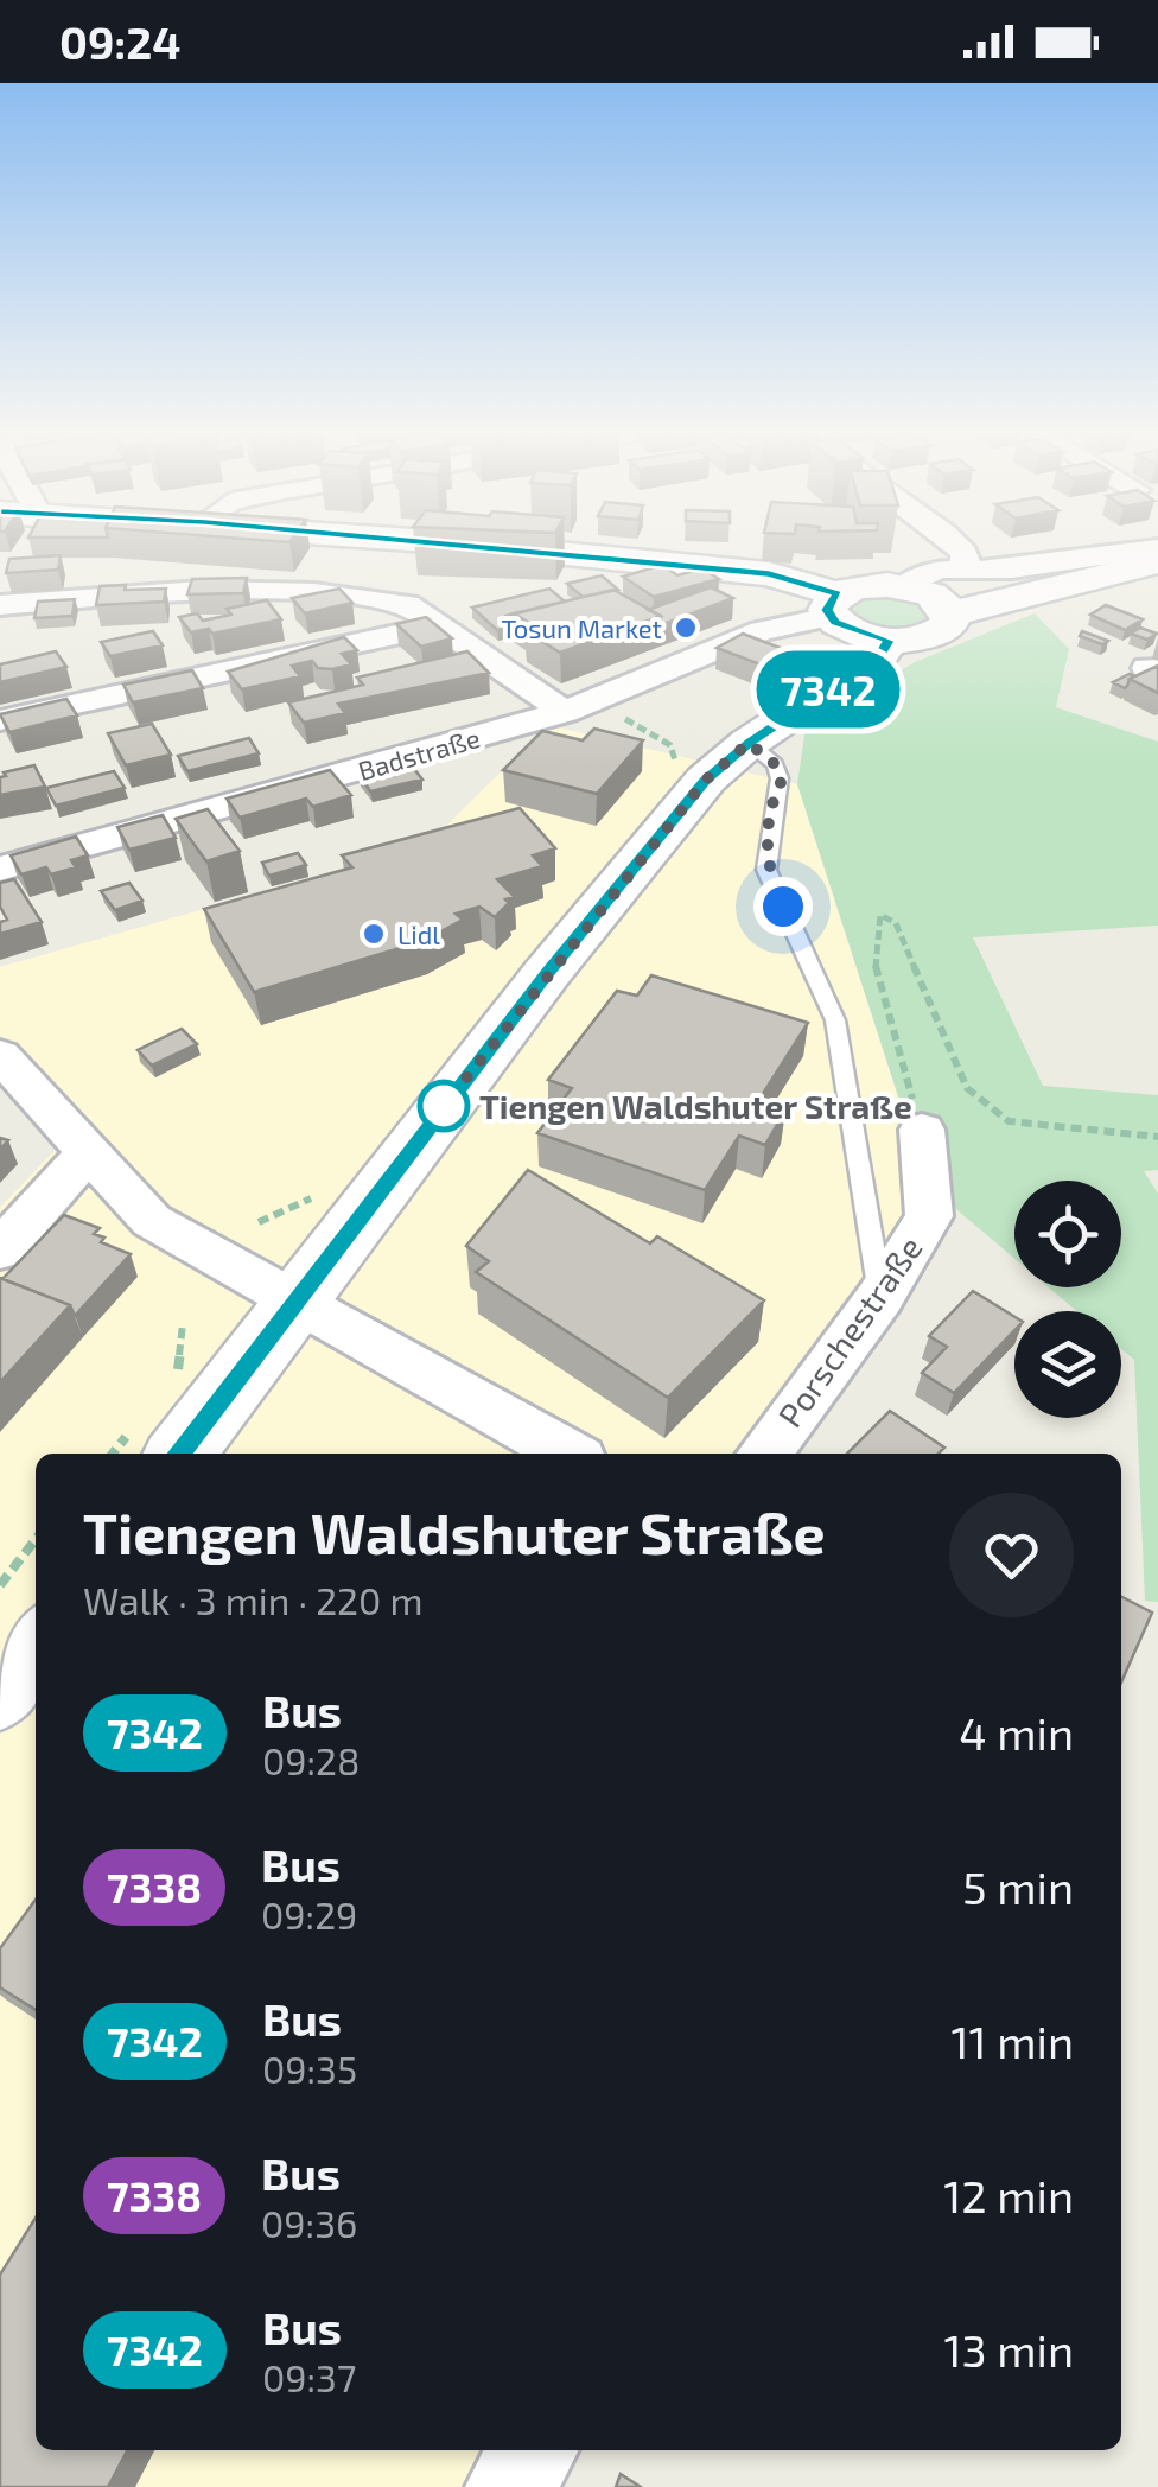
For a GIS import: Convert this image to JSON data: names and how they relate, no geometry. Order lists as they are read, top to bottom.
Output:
{
  "streets": {
    "street": ["Badstraße", "Porschestraße"]
  },
  "places": ["Tosun Market", "Lidl", "Tiengen Waldshuter Straße"],
  "lines": ["bus line 7342"],
  "page": {
    "status": "09:24",
    "on_map": "7342",
    "heading": ["Tiengen Waldshuter Straße", "Walk · 3 min · 220 m"],
    "list": [
      {
        "mark": "7342",
        "name": "Bus",
        "note": "09:28",
        "value": "4 min"
      },
      {
        "mark": "7338",
        "name": "Bus",
        "note": "09:29",
        "value": "5 min"
      },
      {
        "mark": "7342",
        "name": "Bus",
        "note": "09:35",
        "value": "11 min"
      },
      {
        "mark": "7338",
        "name": "Bus",
        "note": "09:36",
        "value": "12 min"
      },
      {
        "mark": "7342",
        "name": "Bus",
        "note": "09:37",
        "value": "13 min"
      }
    ]
  }
}
